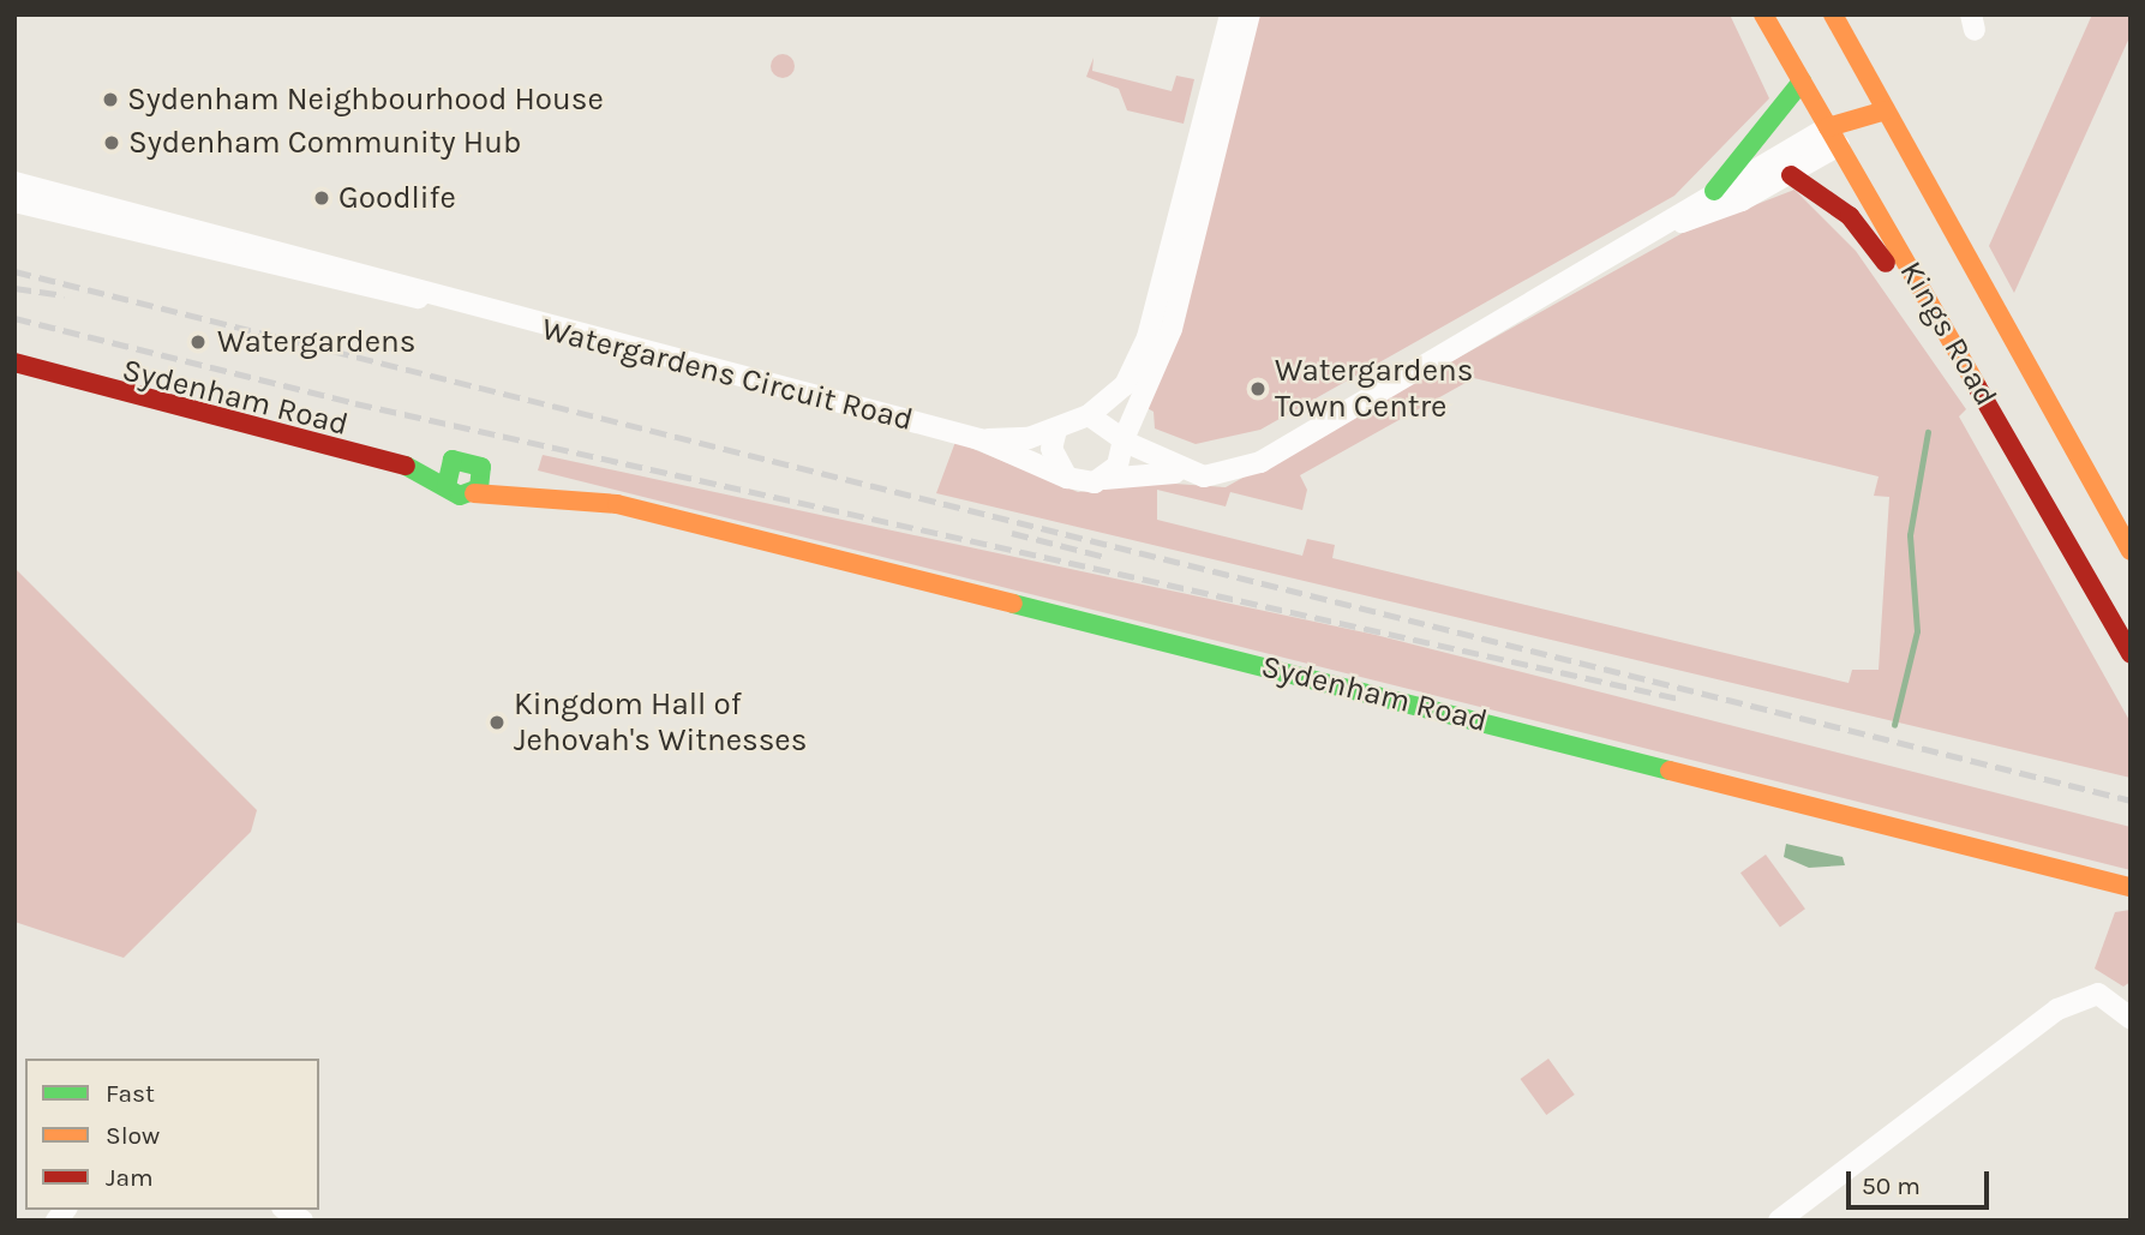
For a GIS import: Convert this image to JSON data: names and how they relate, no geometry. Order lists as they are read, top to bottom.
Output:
{
  "streets": {
    "street": ["Kings Road", "Watergardens Circuit Road", "Sydenham Road"]
  },
  "places": [
    "Sydenham Neighbourhood House",
    "Sydenham Community Hub",
    "Goodlife",
    "Watergardens",
    "Watergardens Town Centre",
    "Kingdom Hall of Jehovah's Witnesses"
  ],
  "legend": ["Fast", "Slow", "Jam"],
  "scale_bar": "50 m"
}
